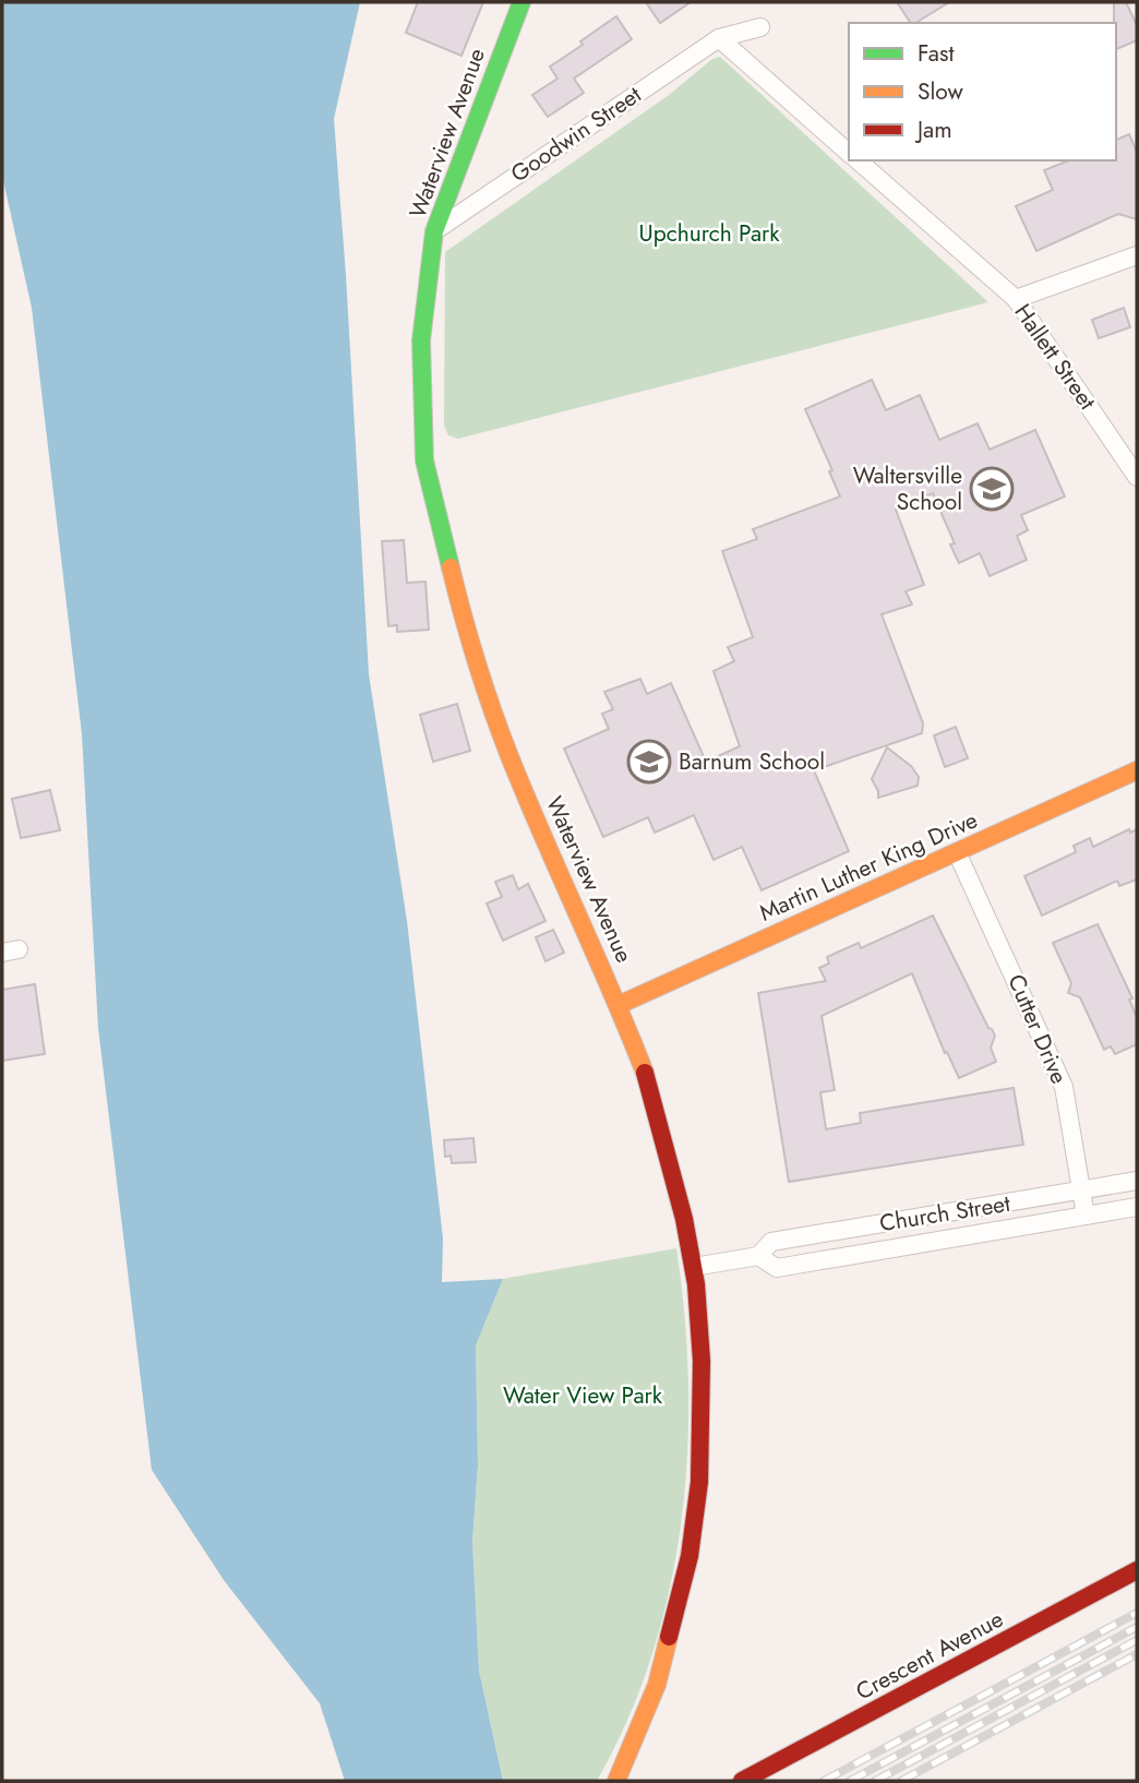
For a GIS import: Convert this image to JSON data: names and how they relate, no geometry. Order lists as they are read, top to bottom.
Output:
{
  "streets": {
    "street": [
      "Waterview Avenue",
      "Goodwin Street",
      "Hallett Street",
      "Martin Luther King Drive",
      "Cutter Drive",
      "Church Street",
      "Crescent Avenue"
    ]
  },
  "crossings": [
    ["Waterview Avenue", "Goodwin Street"],
    ["Waterview Avenue", "Martin Luther King Drive"],
    ["Waterview Avenue", "Church Street"],
    ["Goodwin Street", "Hallett Street"],
    ["Martin Luther King Drive", "Cutter Drive"],
    ["Cutter Drive", "Church Street"]
  ],
  "parks": ["Upchurch Park", "Water View Park"],
  "places": {
    "school or university": ["Waltersville School", "Barnum School"]
  },
  "legend": ["Fast", "Slow", "Jam"]
}
